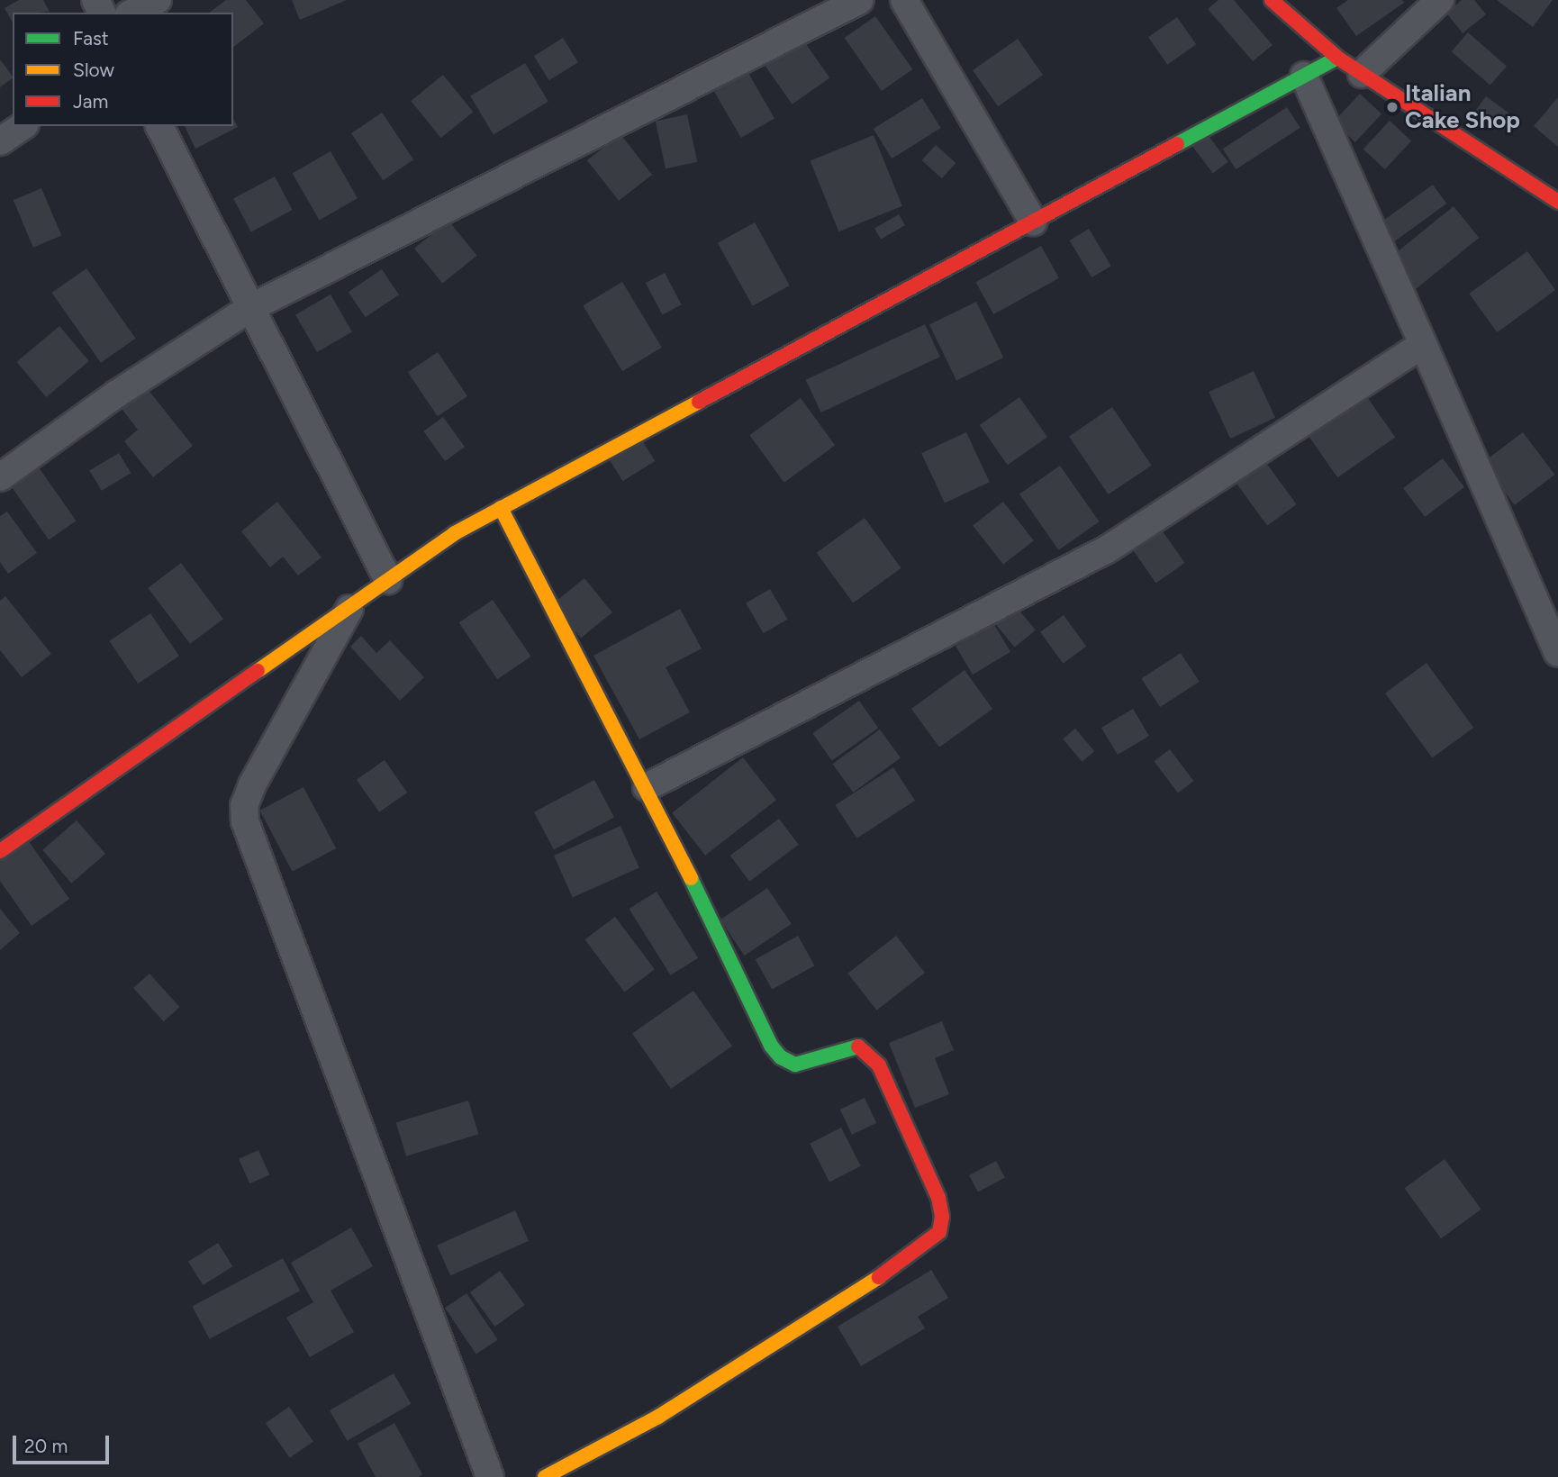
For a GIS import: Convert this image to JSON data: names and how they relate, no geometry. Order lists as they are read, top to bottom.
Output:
{
  "places": ["Italian Cake Shop"],
  "legend": ["Fast", "Slow", "Jam"],
  "scale_bar": "20 m"
}
